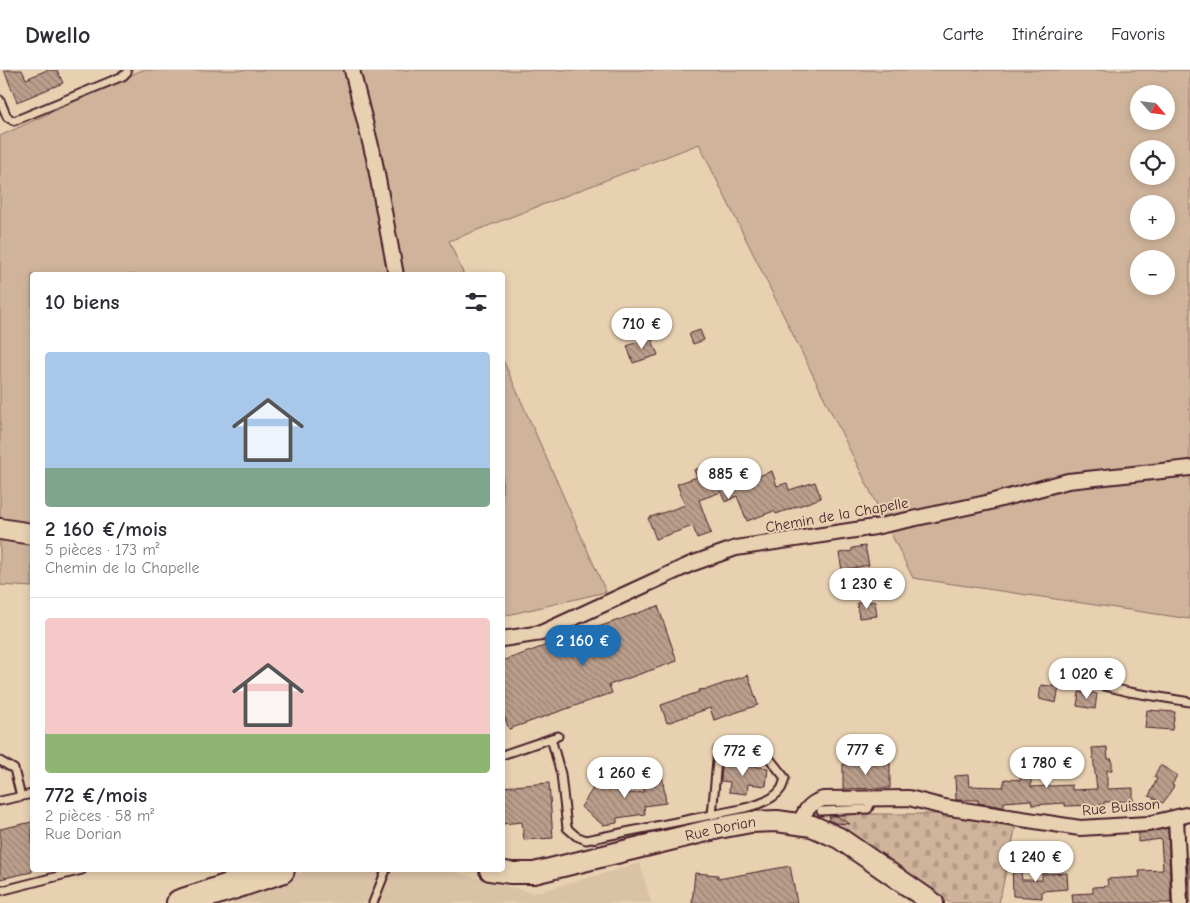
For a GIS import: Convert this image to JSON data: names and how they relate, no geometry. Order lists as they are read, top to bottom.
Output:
{
  "streets": {
    "main road": ["Rue Dorian"],
    "street": ["Chemin de la Chapelle", "Rue Buisson"]
  },
  "crossings": [
    ["Rue Buisson", "Rue Dorian"]
  ],
  "north": "bottom right",
  "page": {
    "header": "Dwello",
    "nav": ["Carte", "Itinéraire", "Favoris"],
    "map_buttons": ["+", "−"],
    "heading": "10 biens",
    "price": [
      "710 €",
      "885 €",
      "1 230 €",
      "2 160 €",
      "1 020 €",
      "777 €",
      "772 €",
      "1 780 €",
      "1 260 €",
      "1 240 €"
    ],
    "list": [
      {
        "name": "2 160 €/mois",
        "note": "5 pièces · 173 m² · Chemin de la Chapelle"
      },
      {
        "name": "772 €/mois",
        "note": "2 pièces · 58 m² · Rue Dorian"
      }
    ]
  }
}
